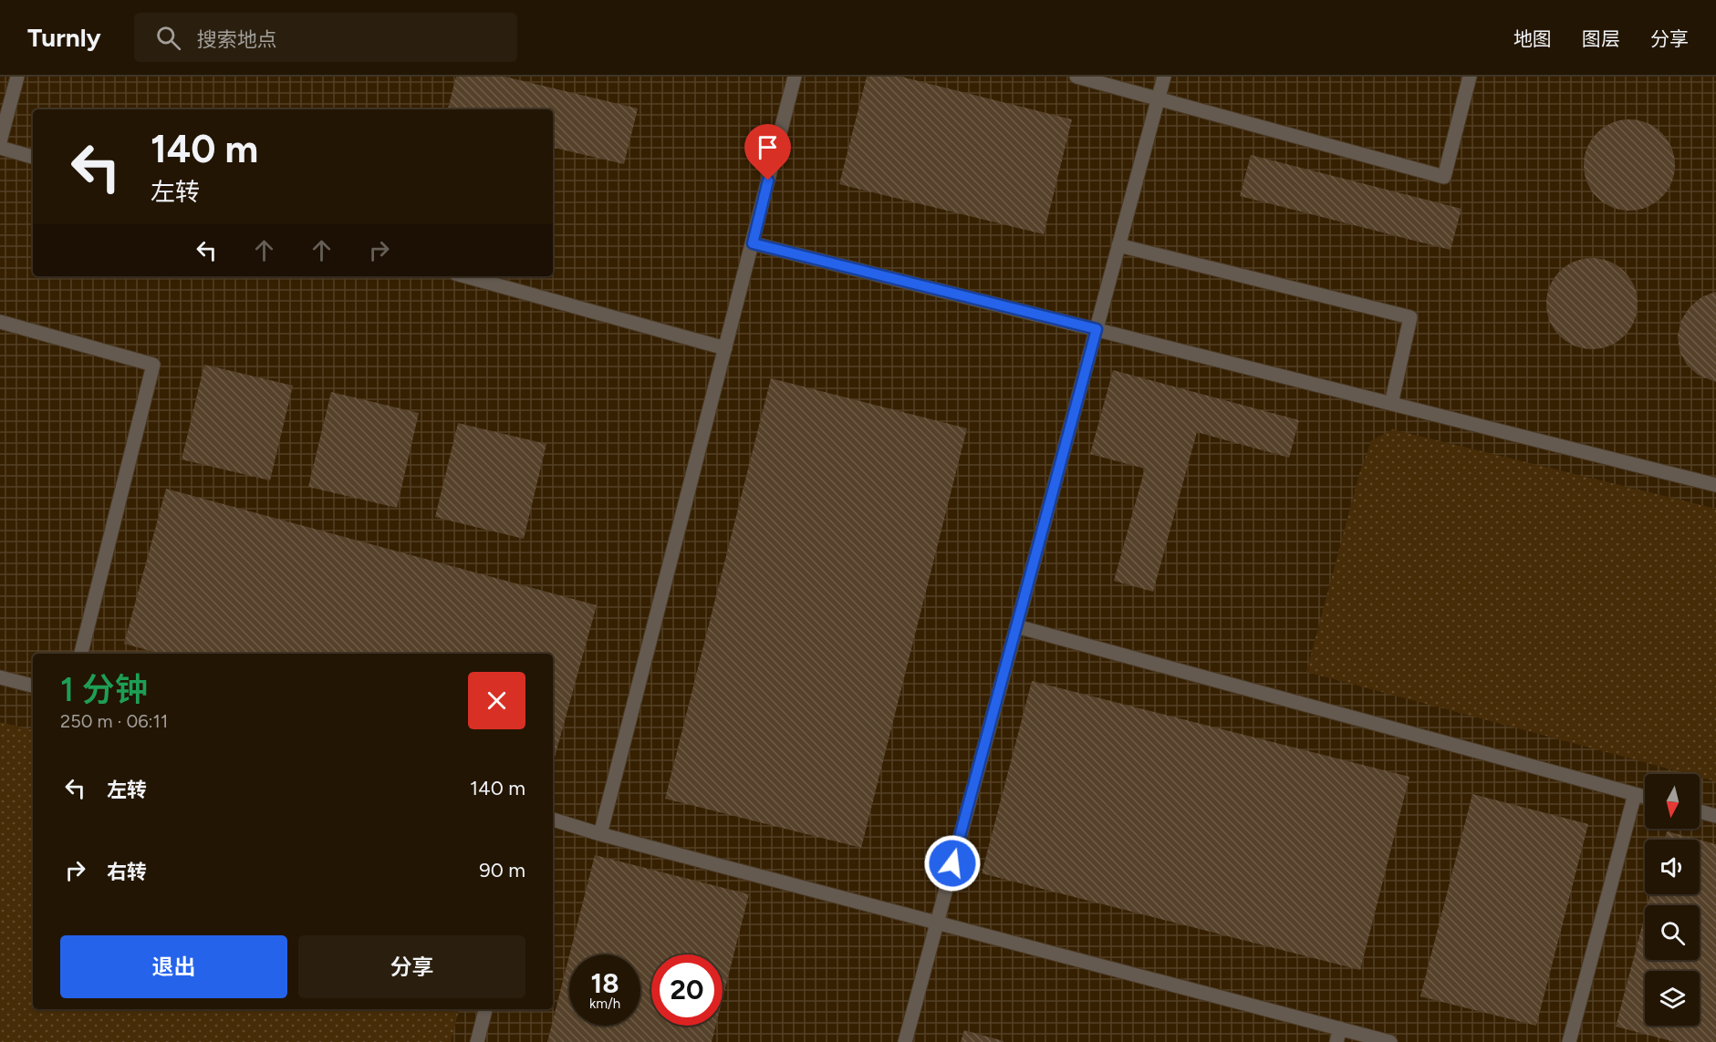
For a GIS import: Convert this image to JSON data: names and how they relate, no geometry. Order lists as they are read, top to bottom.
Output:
{
  "north": "bottom",
  "page": {
    "header": "Turnly",
    "search": "搜索地点",
    "nav": ["地图", "图层", "分享"],
    "turn": ["140 m", "左转"],
    "heading": ["1 分钟", "250 m · 06:11"],
    "list": [
      {
        "name": "左转",
        "value": "140 m"
      },
      {
        "name": "右转",
        "value": "90 m"
      }
    ],
    "buttons": ["退出", "分享"],
    "speed": "18 km/h",
    "limit": "20"
  }
}
